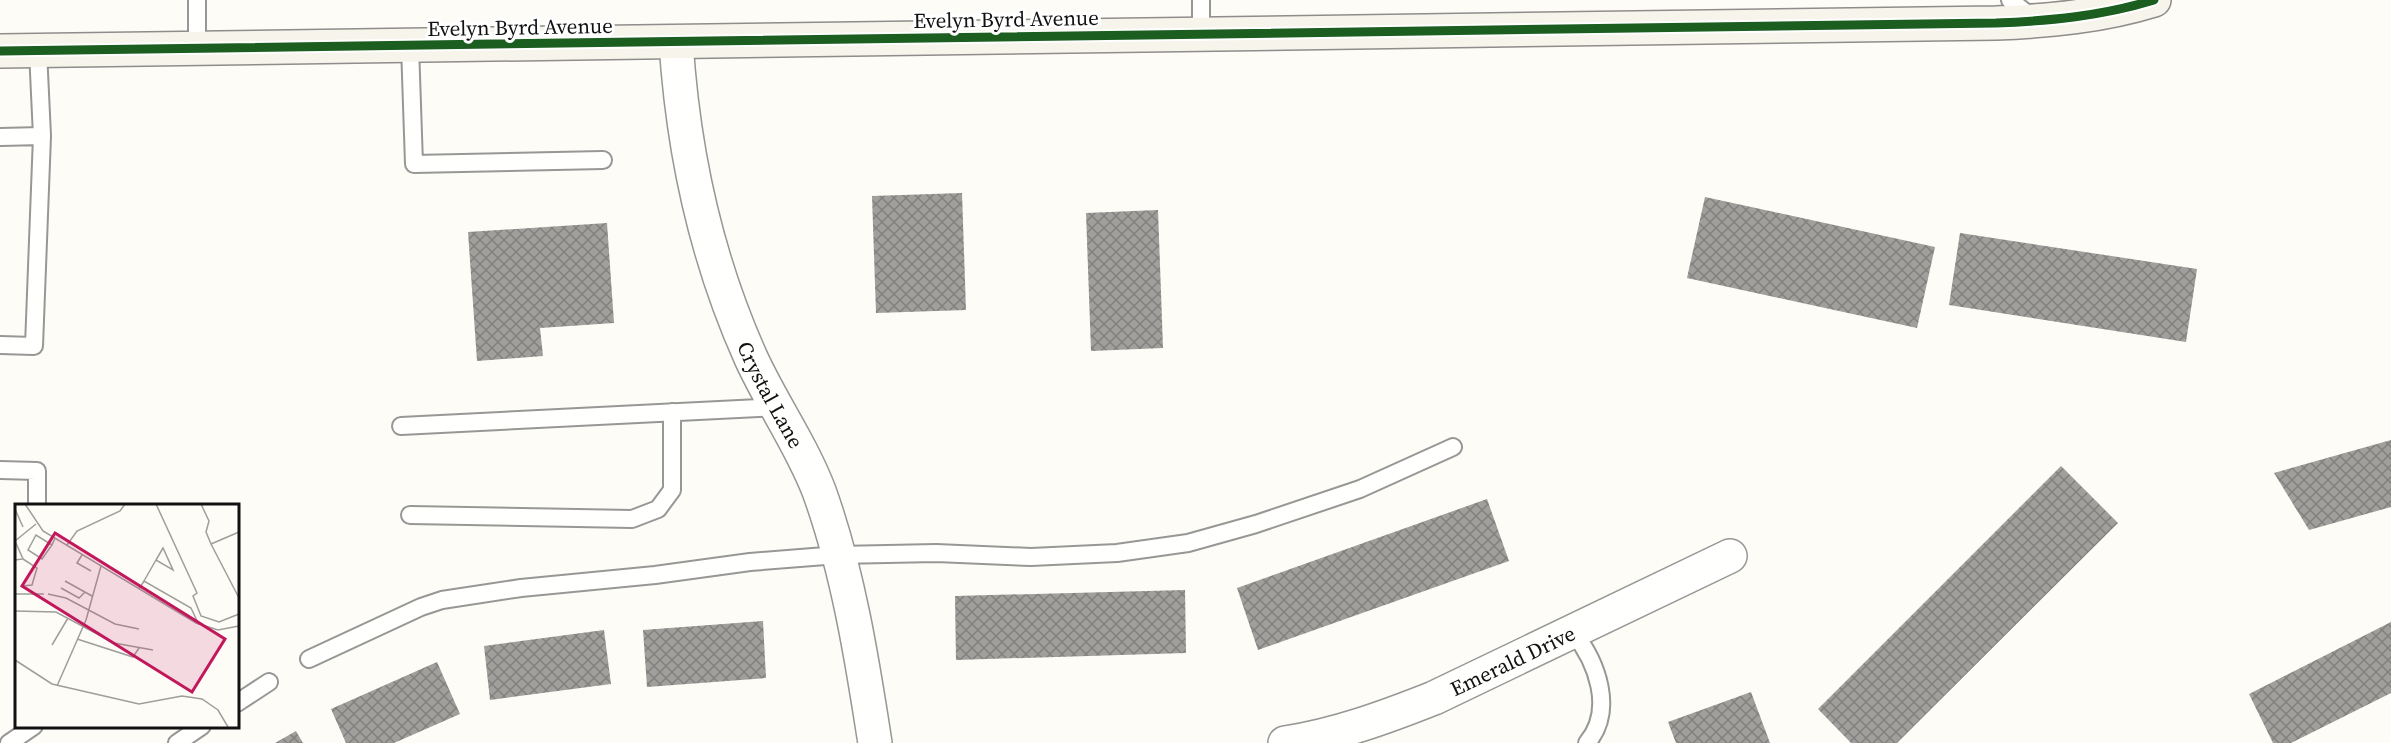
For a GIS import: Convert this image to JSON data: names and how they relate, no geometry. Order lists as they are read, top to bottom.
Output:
{
  "streets": {
    "street": ["Evelyn Byrd Avenue", "Crystal Lane", "Emerald Drive"]
  },
  "crossings": [
    ["Evelyn Byrd Avenue", "Crystal Lane"]
  ]
}
